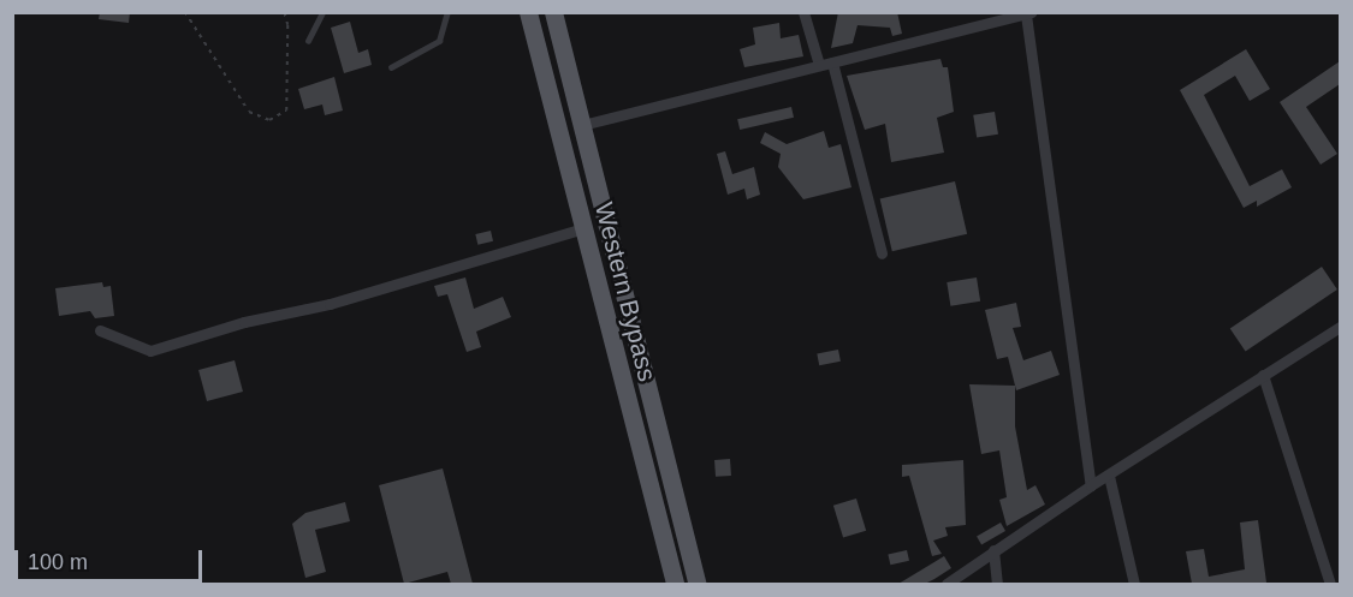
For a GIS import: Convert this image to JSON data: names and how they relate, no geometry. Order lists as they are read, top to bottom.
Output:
{
  "streets": {
    "main road": ["Western Bypass"]
  },
  "scale_bar": "100 m"
}
